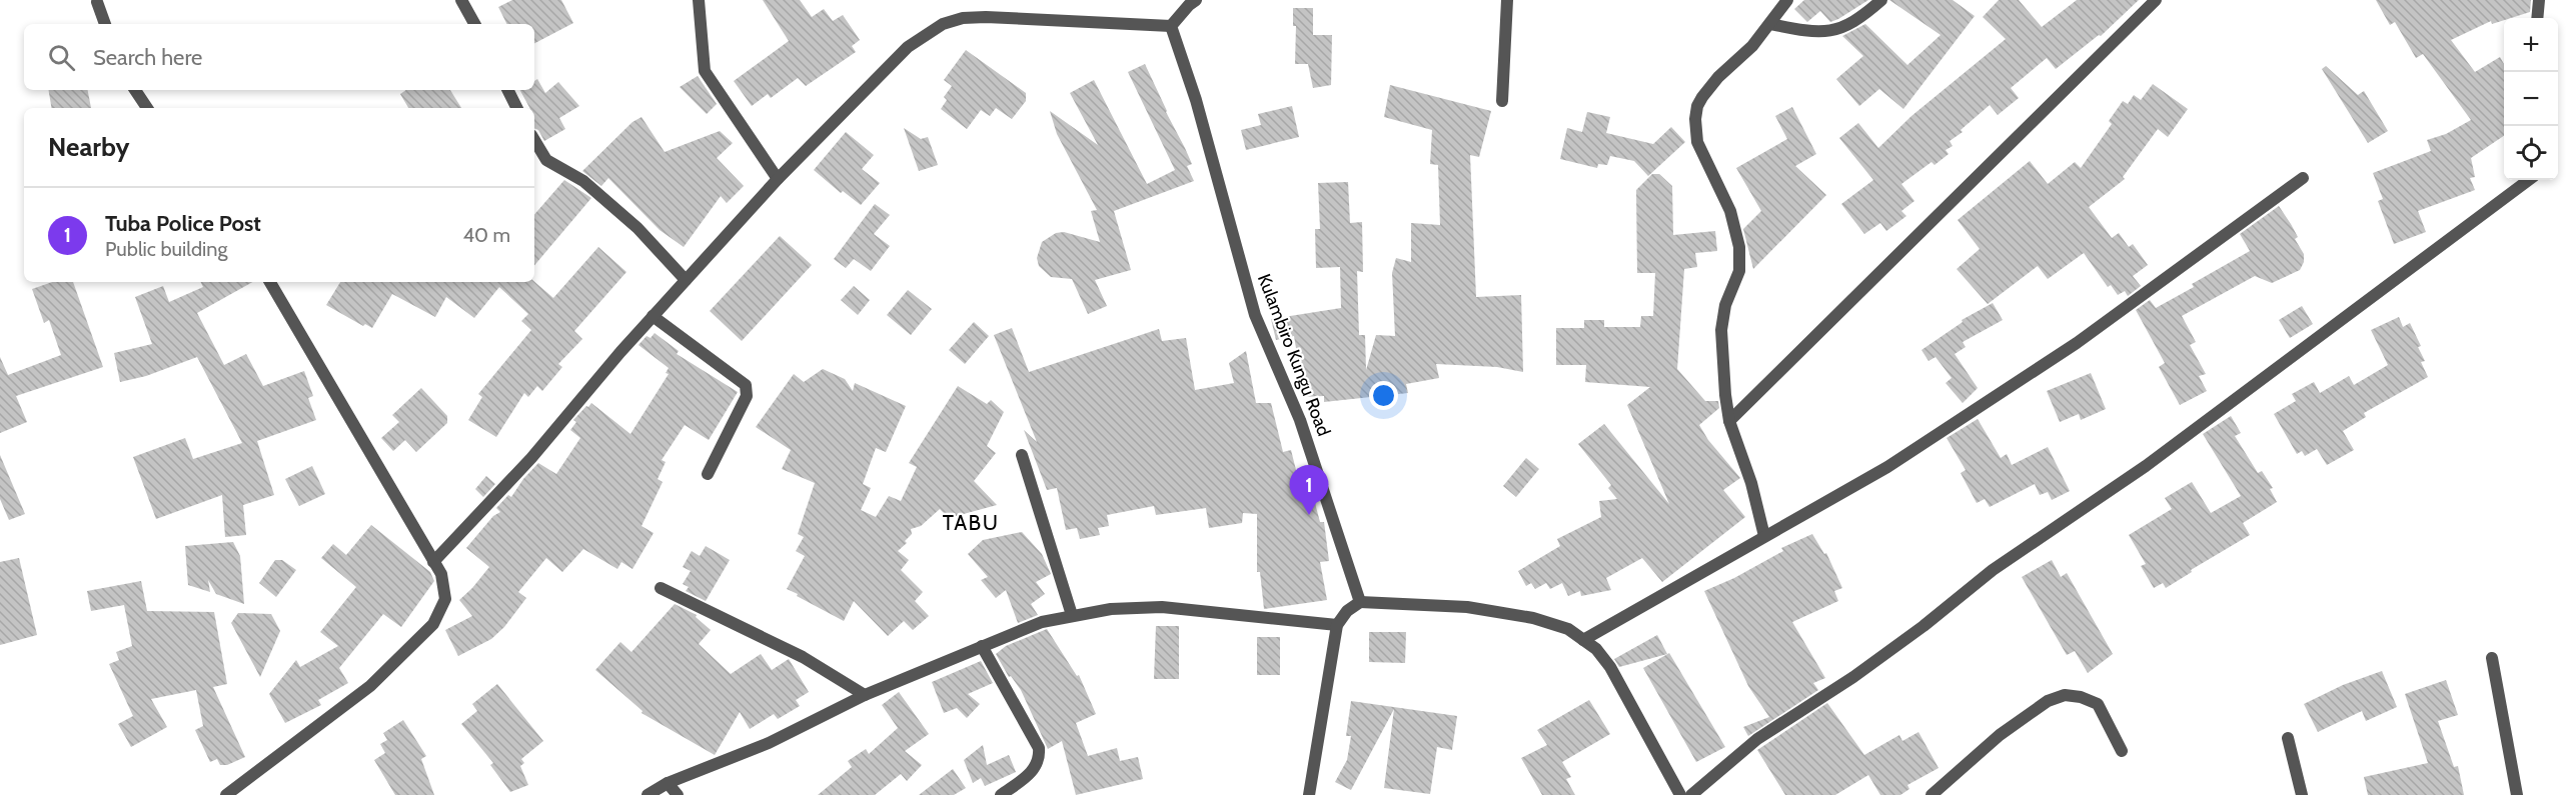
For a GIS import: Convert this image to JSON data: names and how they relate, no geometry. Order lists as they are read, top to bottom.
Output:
{
  "streets": {
    "street": ["Kulambiro Kungu Road"]
  },
  "districts": ["TABU"],
  "page": {
    "map_buttons": ["+", "−"],
    "search": "Search here",
    "heading": "Nearby",
    "list": [
      {
        "mark": "1",
        "name": "Tuba Police Post",
        "note": "Public building",
        "value": "40 m"
      }
    ],
    "pins": "1"
  }
}
